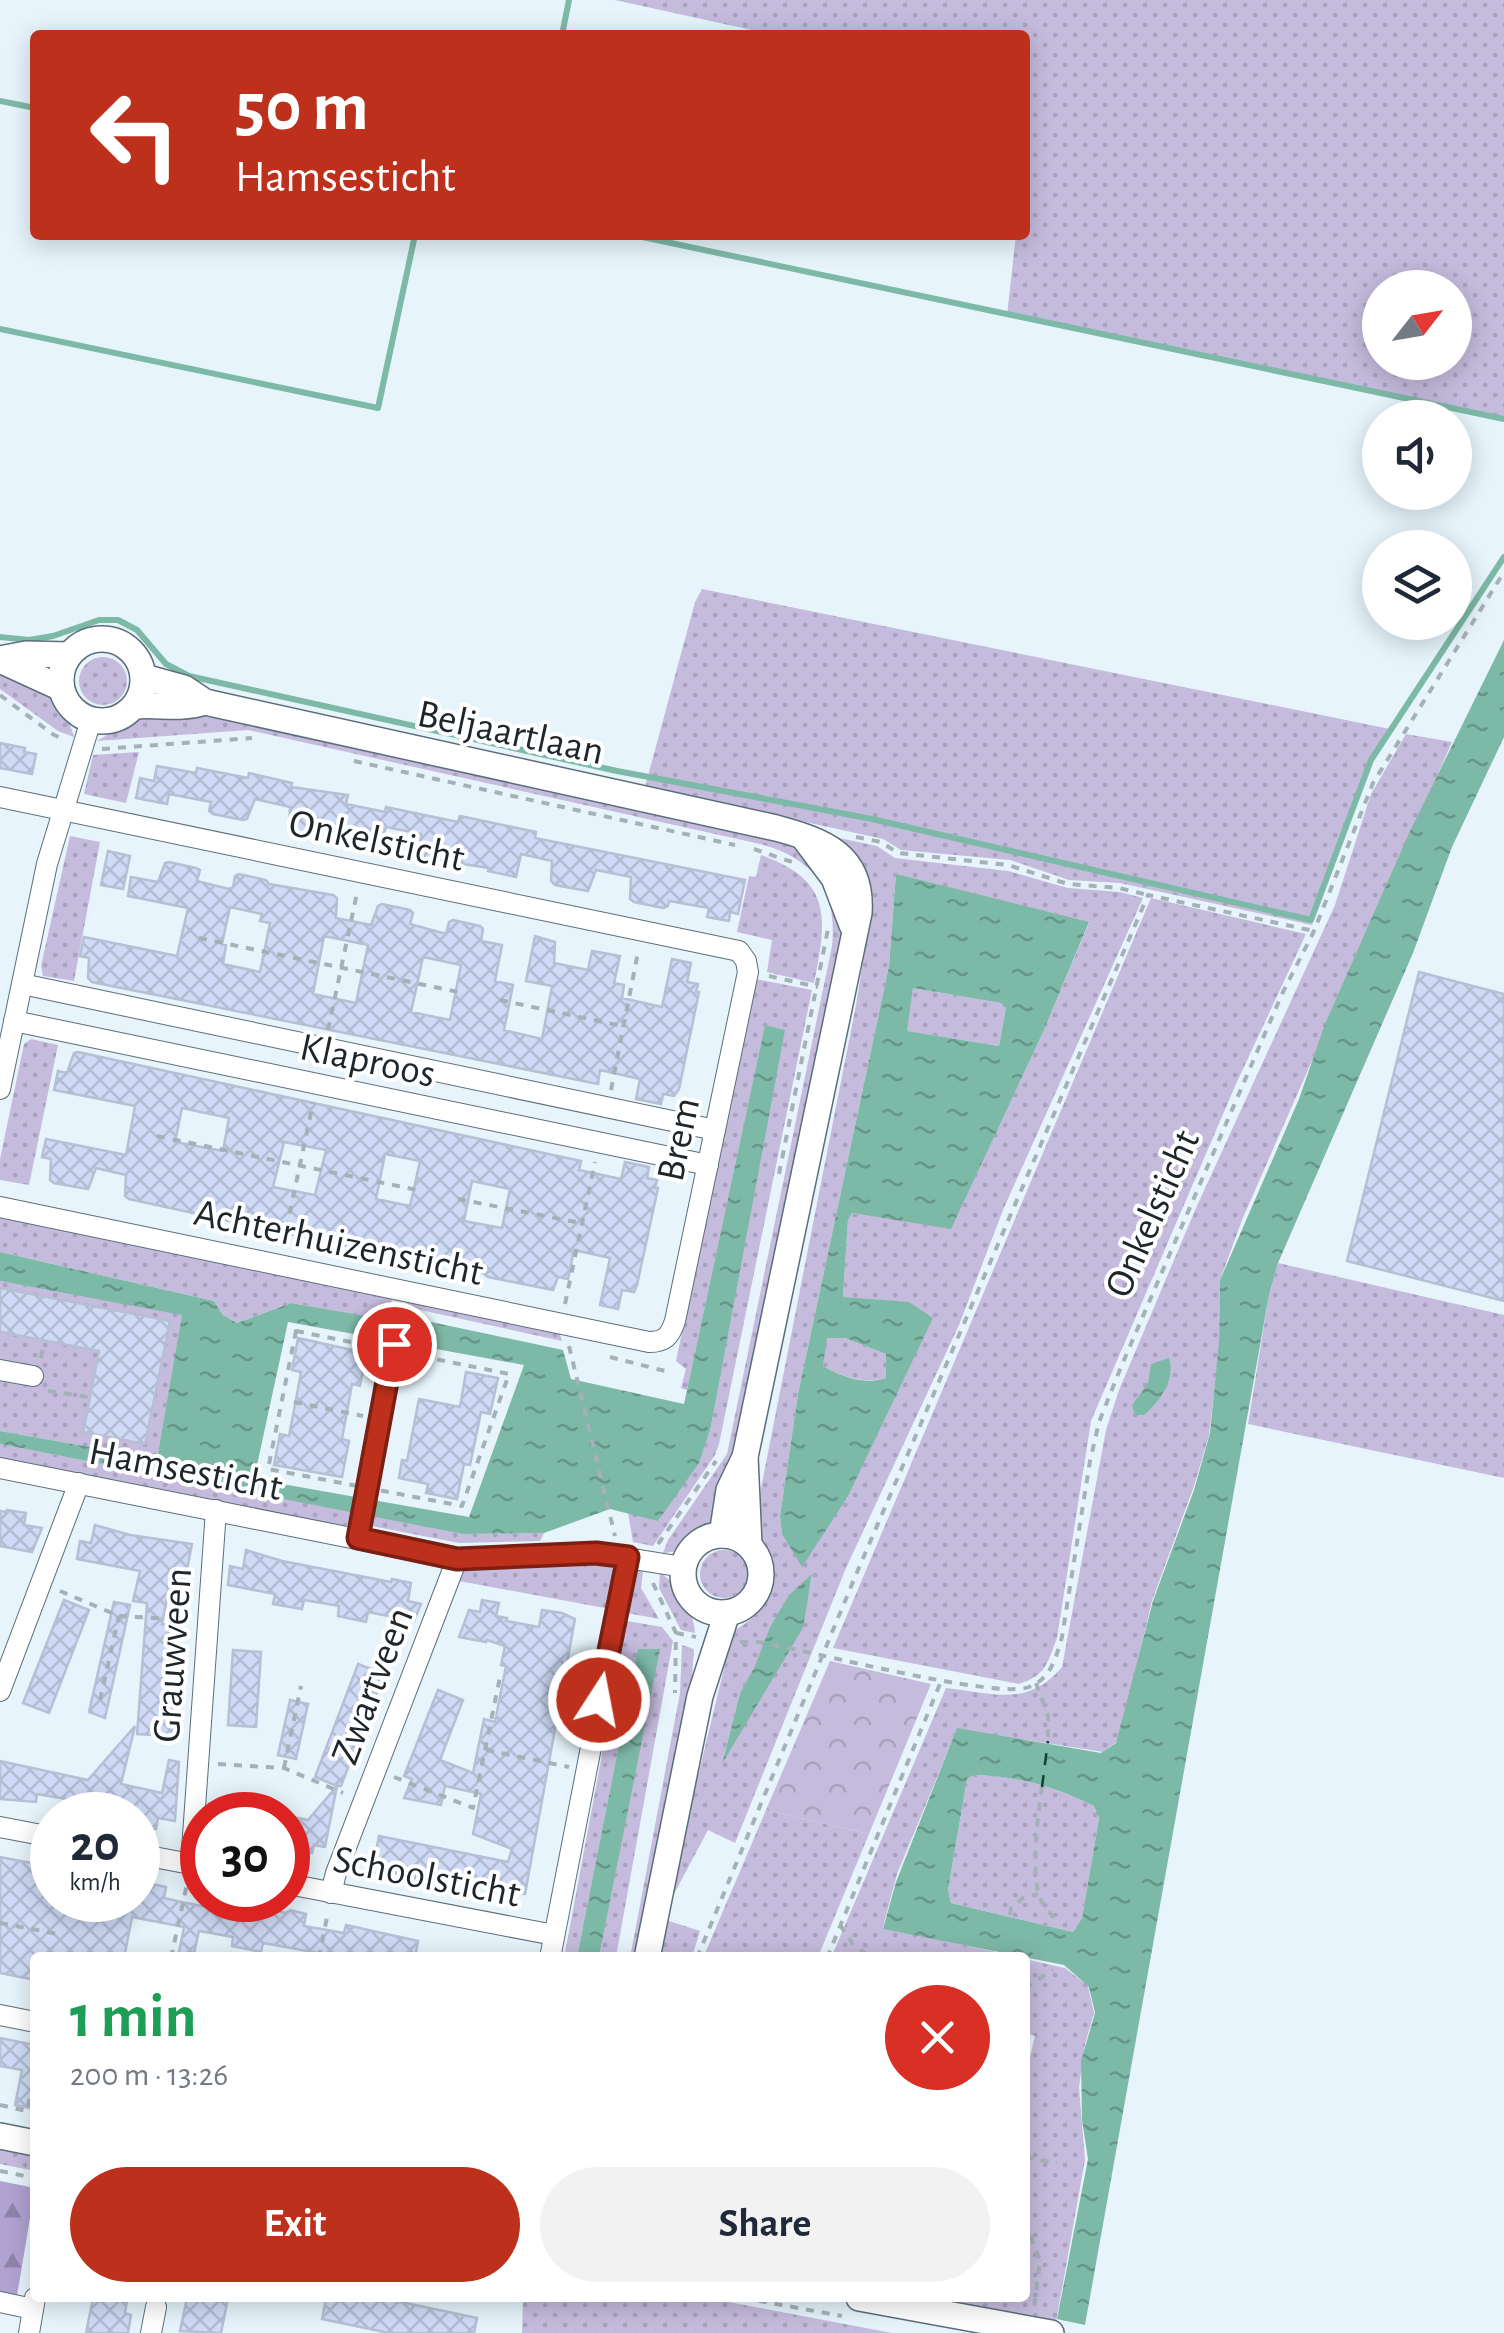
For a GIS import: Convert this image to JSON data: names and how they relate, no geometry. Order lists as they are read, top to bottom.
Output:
{
  "streets": {
    "street": [
      "Beljaartlaan",
      "Onkelsticht",
      "Klaproos",
      "Brem",
      "Achterhuizensticht",
      "Hamsesticht",
      "Grauwveen",
      "Zwartveen",
      "Schoolsticht"
    ]
  },
  "crossings": [
    ["Beljaartlaan", "Hamsesticht"],
    ["Onkelsticht", "Brem"],
    ["Klaproos", "Brem"],
    ["Brem", "Achterhuizensticht"],
    ["Hamsesticht", "Grauwveen"],
    ["Hamsesticht", "Zwartveen"],
    ["Zwartveen", "Schoolsticht"]
  ],
  "north": "top right",
  "page": {
    "turn": ["50 m", "Hamsesticht"],
    "speed": "20 km/h",
    "limit": "30",
    "heading": ["1 min", "200 m · 13:26"],
    "buttons": ["Exit", "Share"]
  }
}
